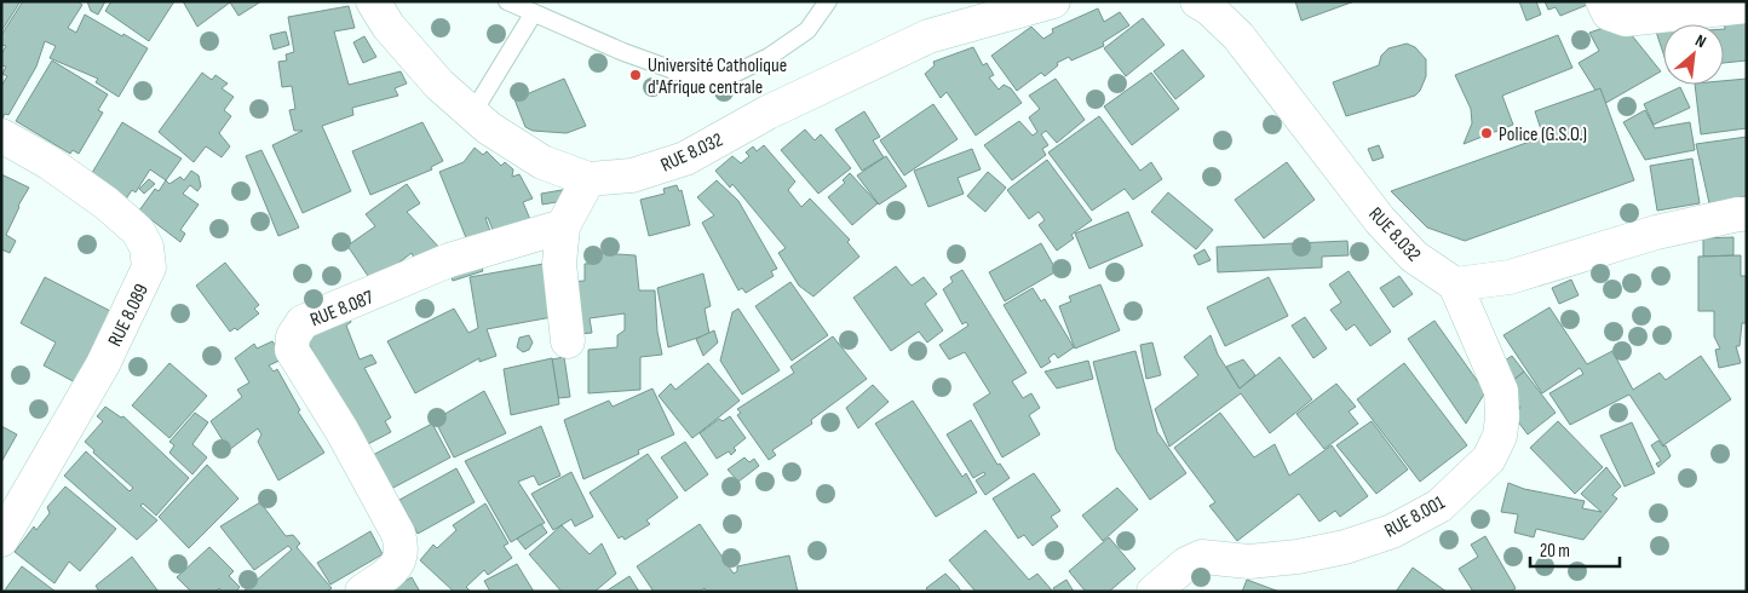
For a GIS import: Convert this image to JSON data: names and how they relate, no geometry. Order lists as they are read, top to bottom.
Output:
{
  "streets": {
    "street": [
      "RUE 8.032",
      "RUE 8.087",
      "RUE 8.089",
      "RUE 8.001"
    ]
  },
  "crossings": [
    ["RUE 8.032", "RUE 8.001"]
  ],
  "places": ["Université Catholique d'Afrique centrale", "Police (G.S.O.)"],
  "scale_bar": "20 m",
  "north": "top right"
}
